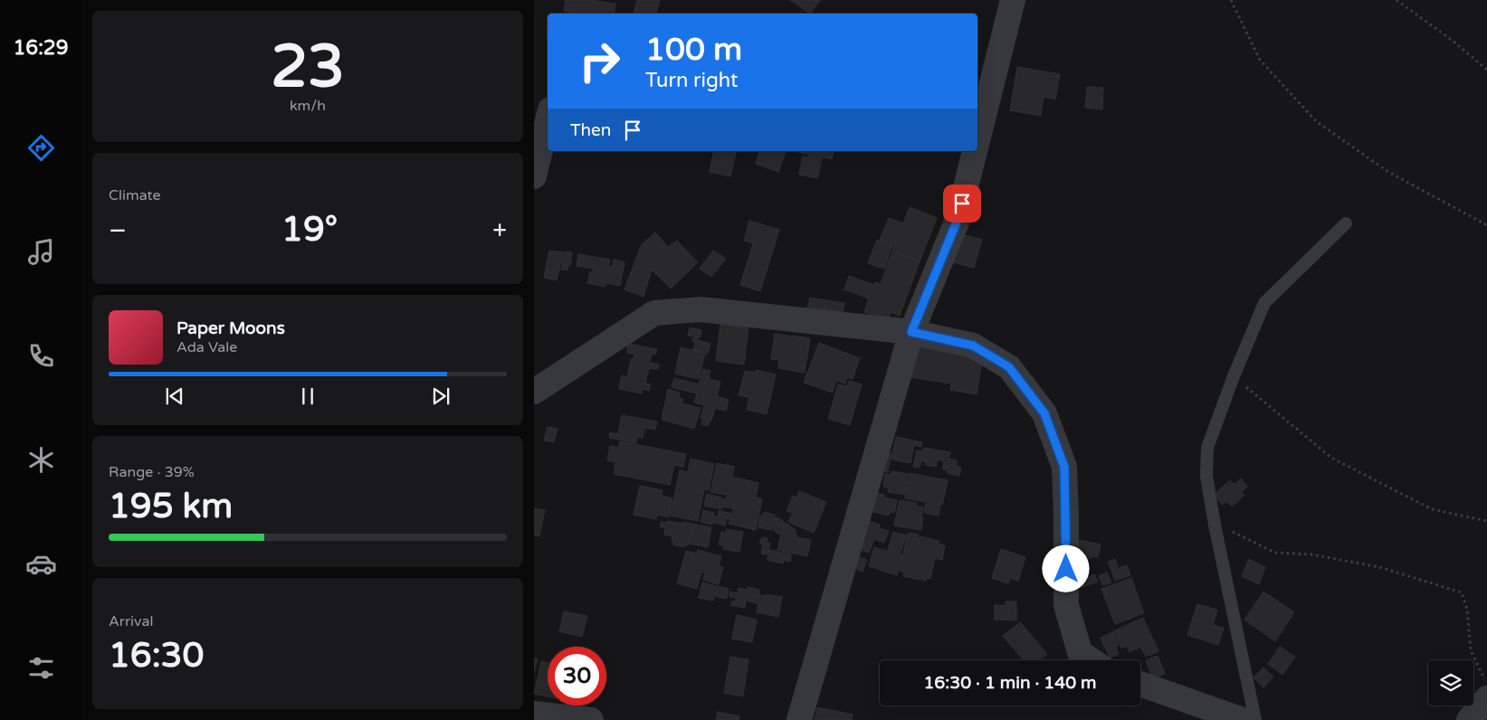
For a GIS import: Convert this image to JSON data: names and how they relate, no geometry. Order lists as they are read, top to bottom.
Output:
{
  "page": {
    "tabs": "16:29",
    "tile": [
      ["23", "km/h"],
      "Climate",
      ["Range · 39%", "195 km"],
      ["Arrival", "16:30"]
    ],
    "turn": ["100 m", "Turn right"],
    "then": "Then",
    "heat": ["−", "19°", "+"],
    "song": ["Paper Moons", "Ada Vale"],
    "limit": "30",
    "trip": "16:30 · 1 min · 140 m"
  }
}
